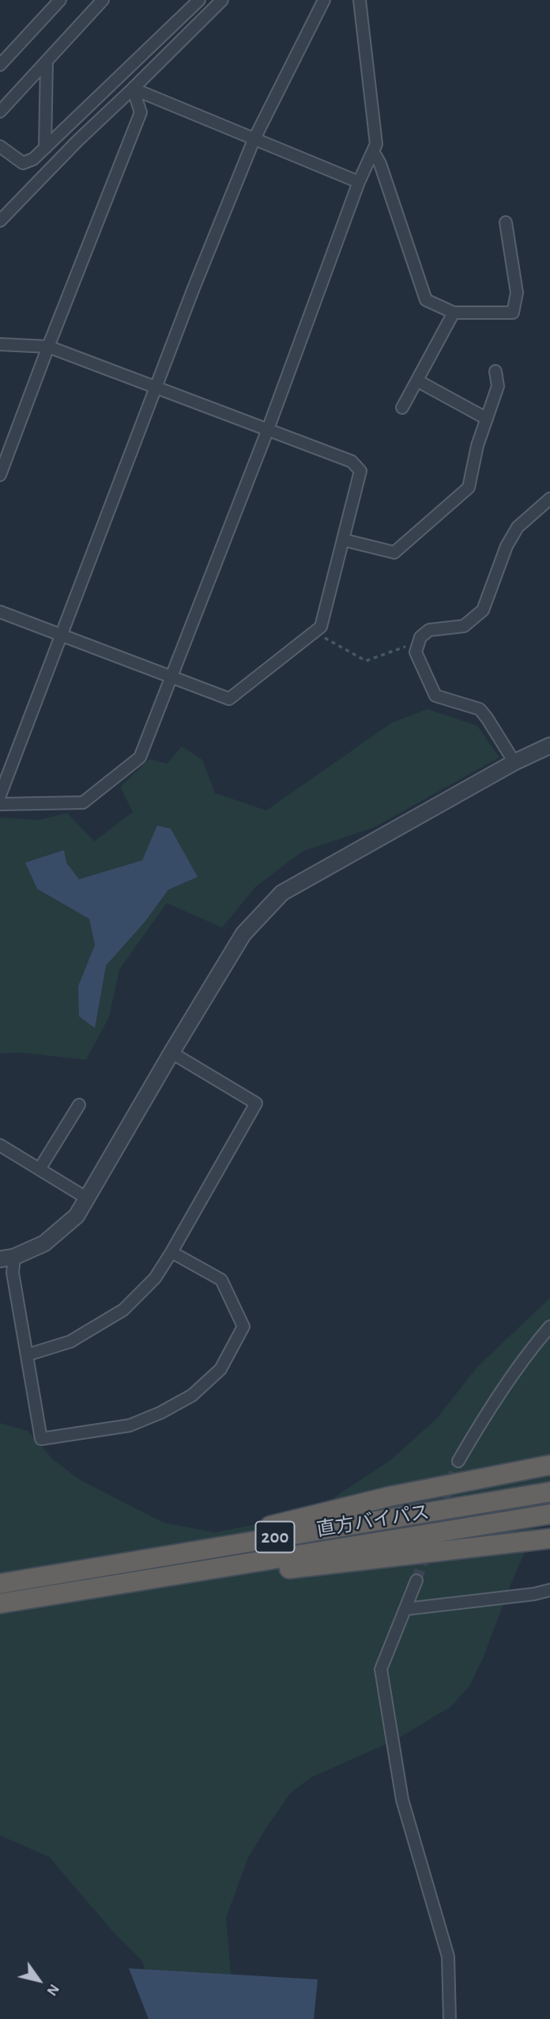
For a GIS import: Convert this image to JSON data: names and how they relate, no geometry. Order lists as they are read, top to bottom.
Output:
{
  "streets": {
    "highway": ["直方バイパス", "200"]
  },
  "north": "bottom right"
}
